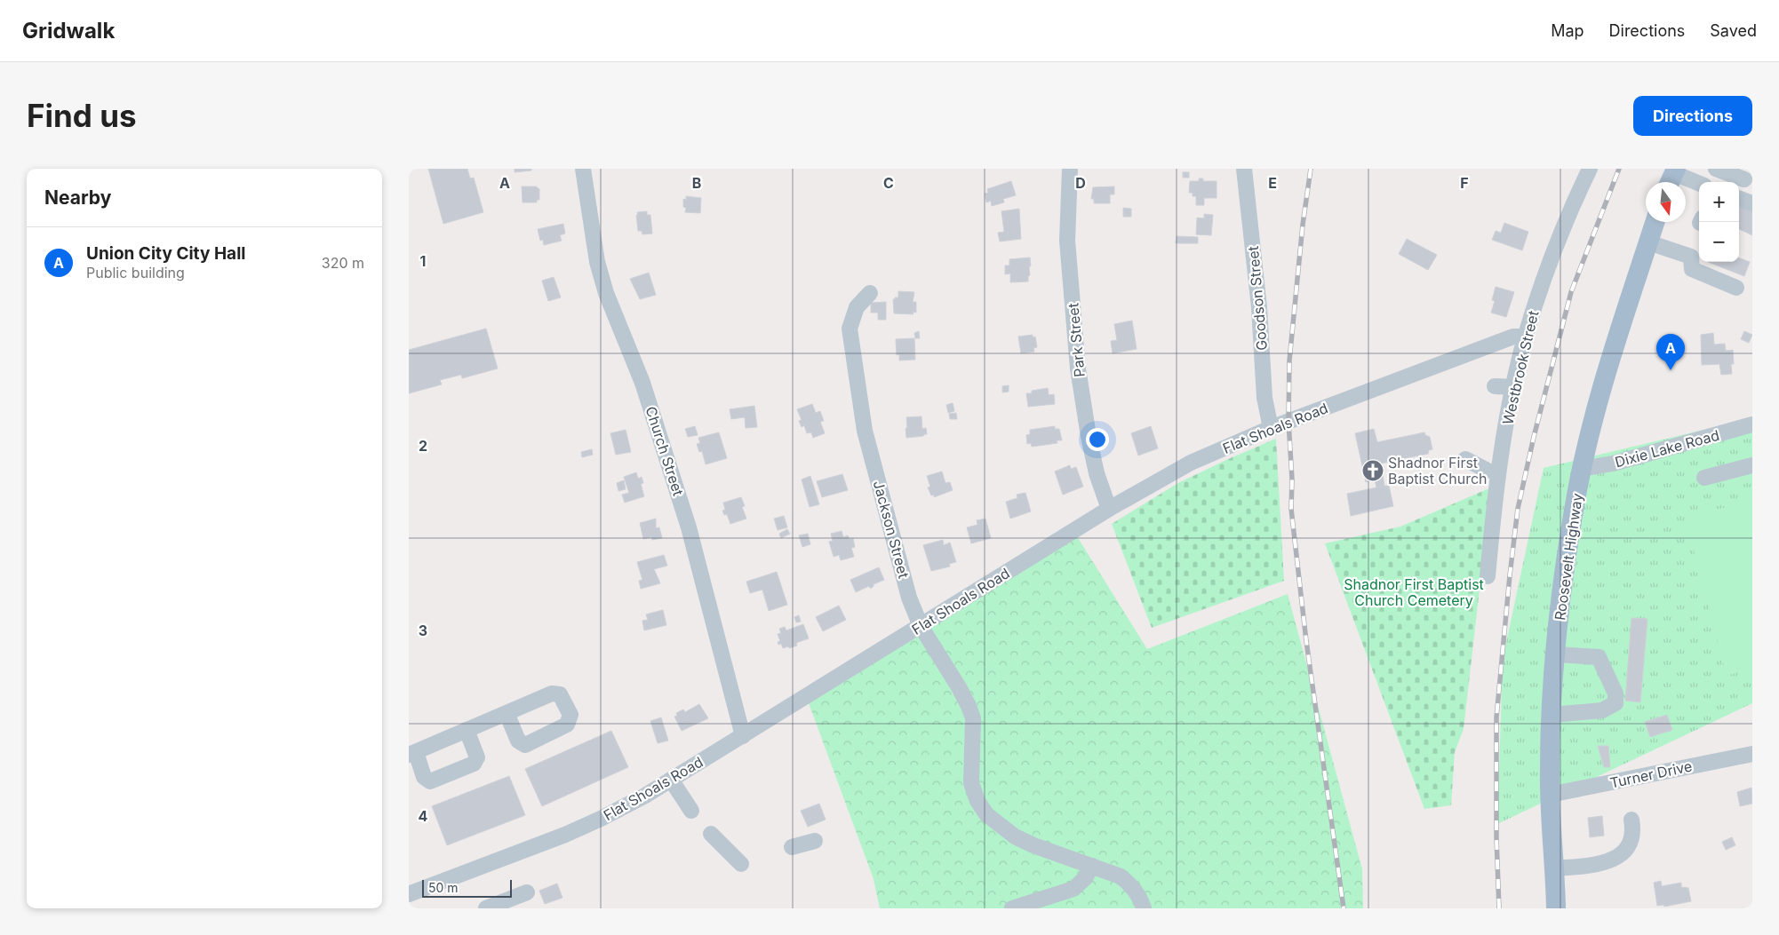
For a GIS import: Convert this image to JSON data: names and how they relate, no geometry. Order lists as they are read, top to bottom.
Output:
{
  "streets": {
    "main road": ["Roosevelt Highway"],
    "street": [
      "Goodson Street",
      "Park Street",
      "Westbrook Street",
      "Flat Shoals Road",
      "Dixie Lake Road",
      "Church Street",
      "Jackson Street",
      "Turner Drive"
    ]
  },
  "crossings": [
    ["Goodson Street", "Flat Shoals Road"],
    ["Park Street", "Flat Shoals Road"],
    ["Westbrook Street", "Flat Shoals Road"],
    ["Flat Shoals Road", "Church Street"],
    ["Flat Shoals Road", "Jackson Street"],
    ["Dixie Lake Road", "Roosevelt Highway"],
    ["Roosevelt Highway", "Turner Drive"]
  ],
  "parks": ["Shadnor First Baptist Church Cemetery"],
  "places": {
    "church": ["Shadnor First Baptist Church"]
  },
  "scale_bar": "50 m",
  "north": "bottom",
  "page": {
    "header": "Gridwalk",
    "nav": ["Map", "Directions", "Saved"],
    "buttons": "Directions",
    "title": "Find us",
    "heading": "Nearby",
    "map_buttons": ["+", "−"],
    "list": [
      {
        "mark": "A",
        "name": "Union City City Hall",
        "note": "Public building",
        "value": "320 m"
      }
    ],
    "pins": "A",
    "scale": "50 m"
  },
  "grid": {
    "columns": [
      "A",
      "B",
      "C",
      "D",
      "E",
      "F"
    ],
    "rows": [
      "1",
      "2",
      "3",
      "4"
    ]
  }
}
